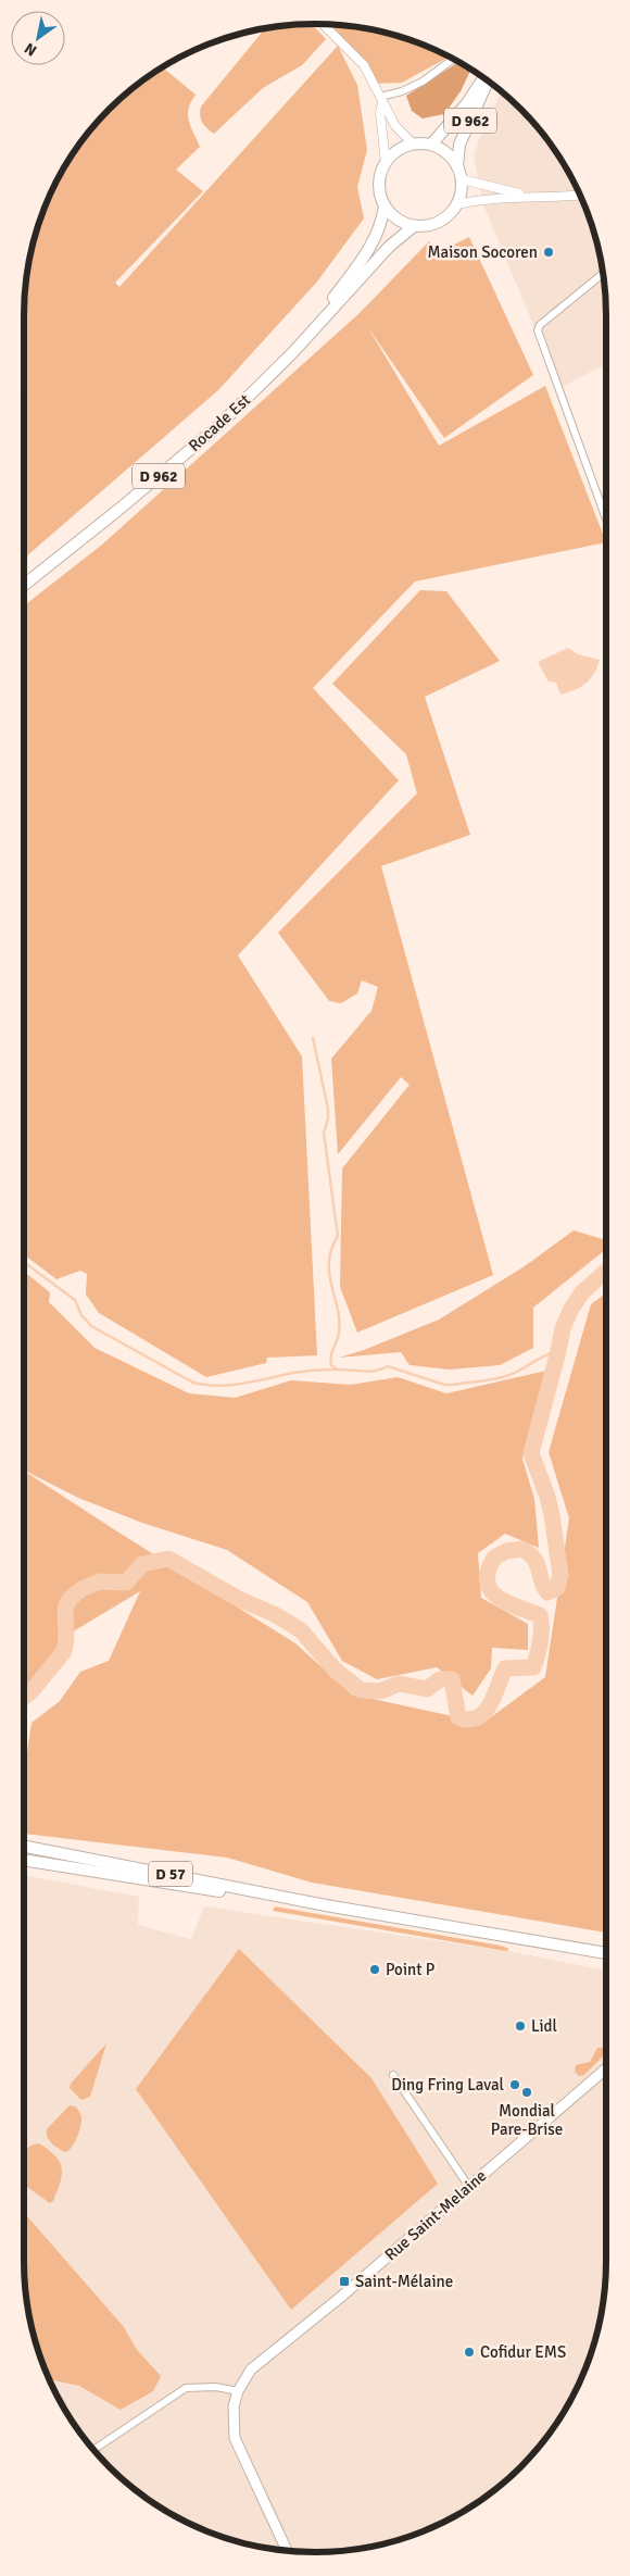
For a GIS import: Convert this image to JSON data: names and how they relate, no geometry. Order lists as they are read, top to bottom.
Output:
{
  "streets": {
    "main road": [
      "D 962",
      "Rocade Est",
      "D 57",
      "Rue Saint-Melaine"
    ]
  },
  "crossings": [
    ["D 962", "Rocade Est"]
  ],
  "places": {
    "other": [
      "Maison Socoren",
      "Point P",
      "Lidl",
      "Ding Fring Laval",
      "Mondial Pare-Brise",
      "Cofidur EMS"
    ],
    "transit": ["Saint-Mélaine"]
  },
  "north": "bottom left"
}
